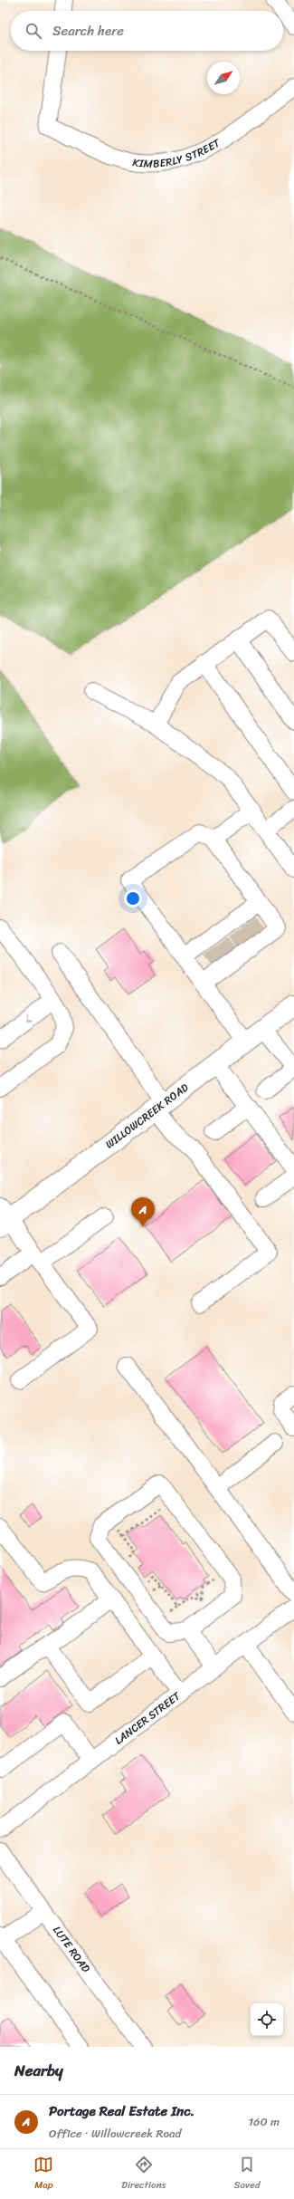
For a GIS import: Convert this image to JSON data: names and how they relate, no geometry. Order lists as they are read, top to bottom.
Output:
{
  "streets": {
    "main road": ["WILLOWCREEK ROAD"],
    "street": ["KIMBERLY STREET", "LANCER STREET", "LUTE ROAD"]
  },
  "north": "top right",
  "page": {
    "search": "Search here",
    "pins": "A",
    "heading": "Nearby",
    "list": [
      {
        "mark": "A",
        "name": "Portage Real Estate Inc.",
        "note": "Office · Willowcreek Road",
        "value": "160 m"
      }
    ],
    "nav": ["Map", "Directions", "Saved"]
  }
}
